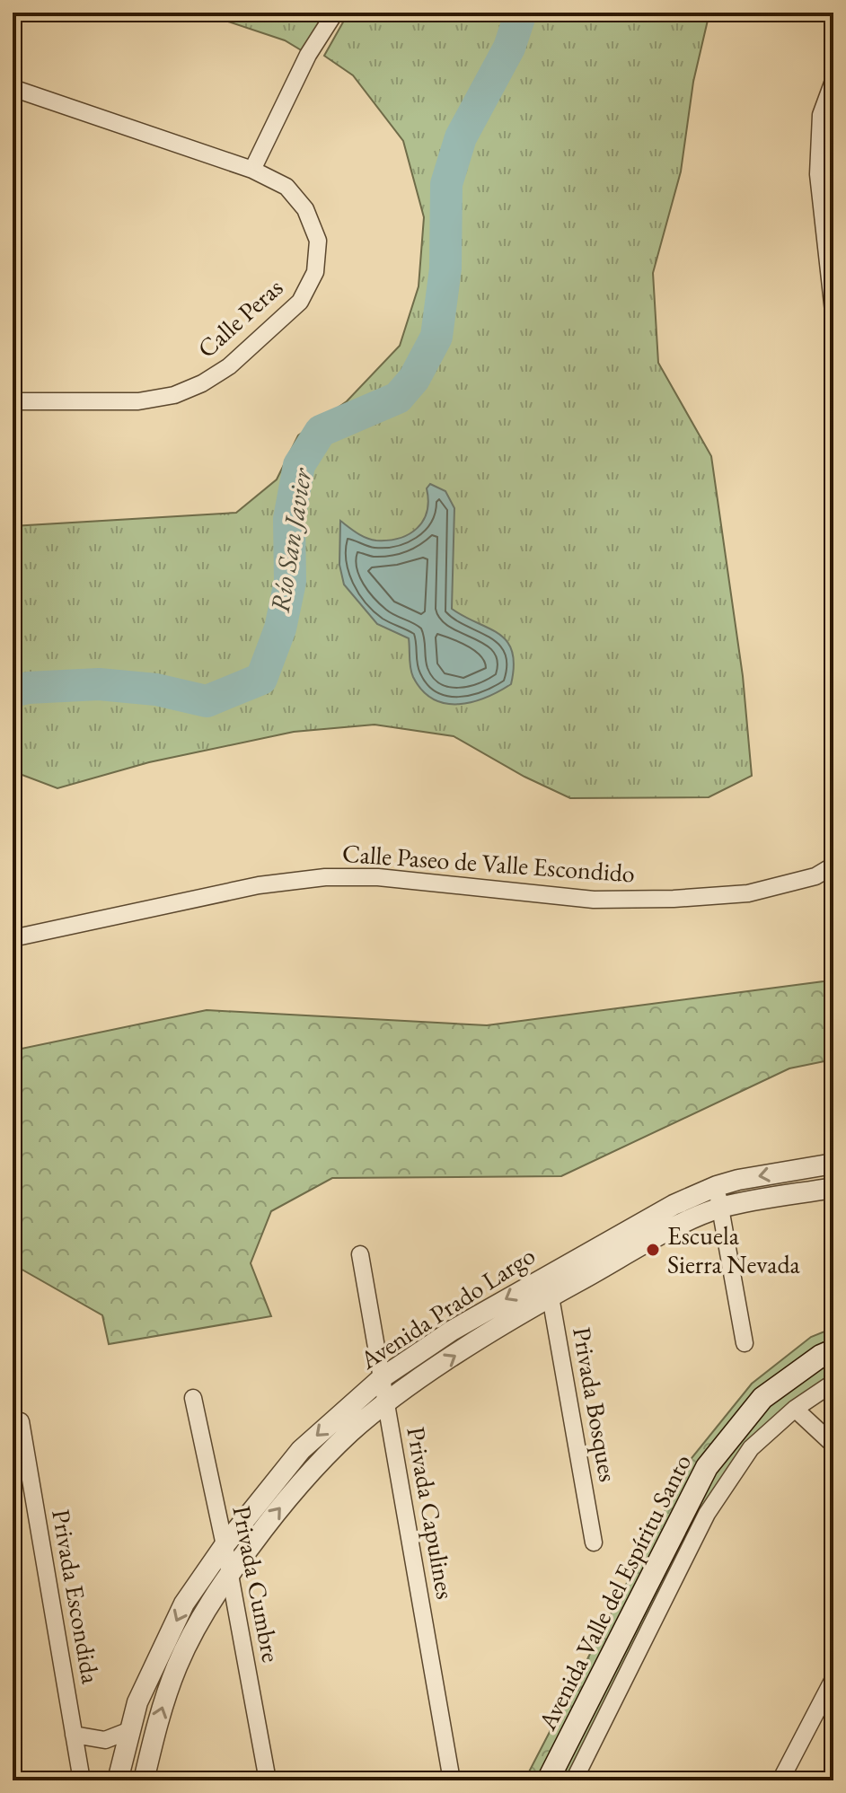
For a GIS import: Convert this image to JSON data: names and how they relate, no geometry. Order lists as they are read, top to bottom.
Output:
{
  "streets": {
    "main road": ["Avenida Valle del Espíritu Santo"],
    "street": [
      "Calle Peras",
      "Calle Paseo de Valle Escondido",
      "Avenida Prado Largo",
      "Privada Bosques",
      "Privada Capulines",
      "Privada Cumbre",
      "Privada Escondida"
    ]
  },
  "crossings": [
    ["Avenida Prado Largo", "Privada Bosques"],
    ["Avenida Prado Largo", "Privada Capulines"],
    ["Avenida Prado Largo", "Privada Cumbre"]
  ],
  "water": ["Río San Javier"],
  "places": ["Escuela Sierra Nevada"]
}
